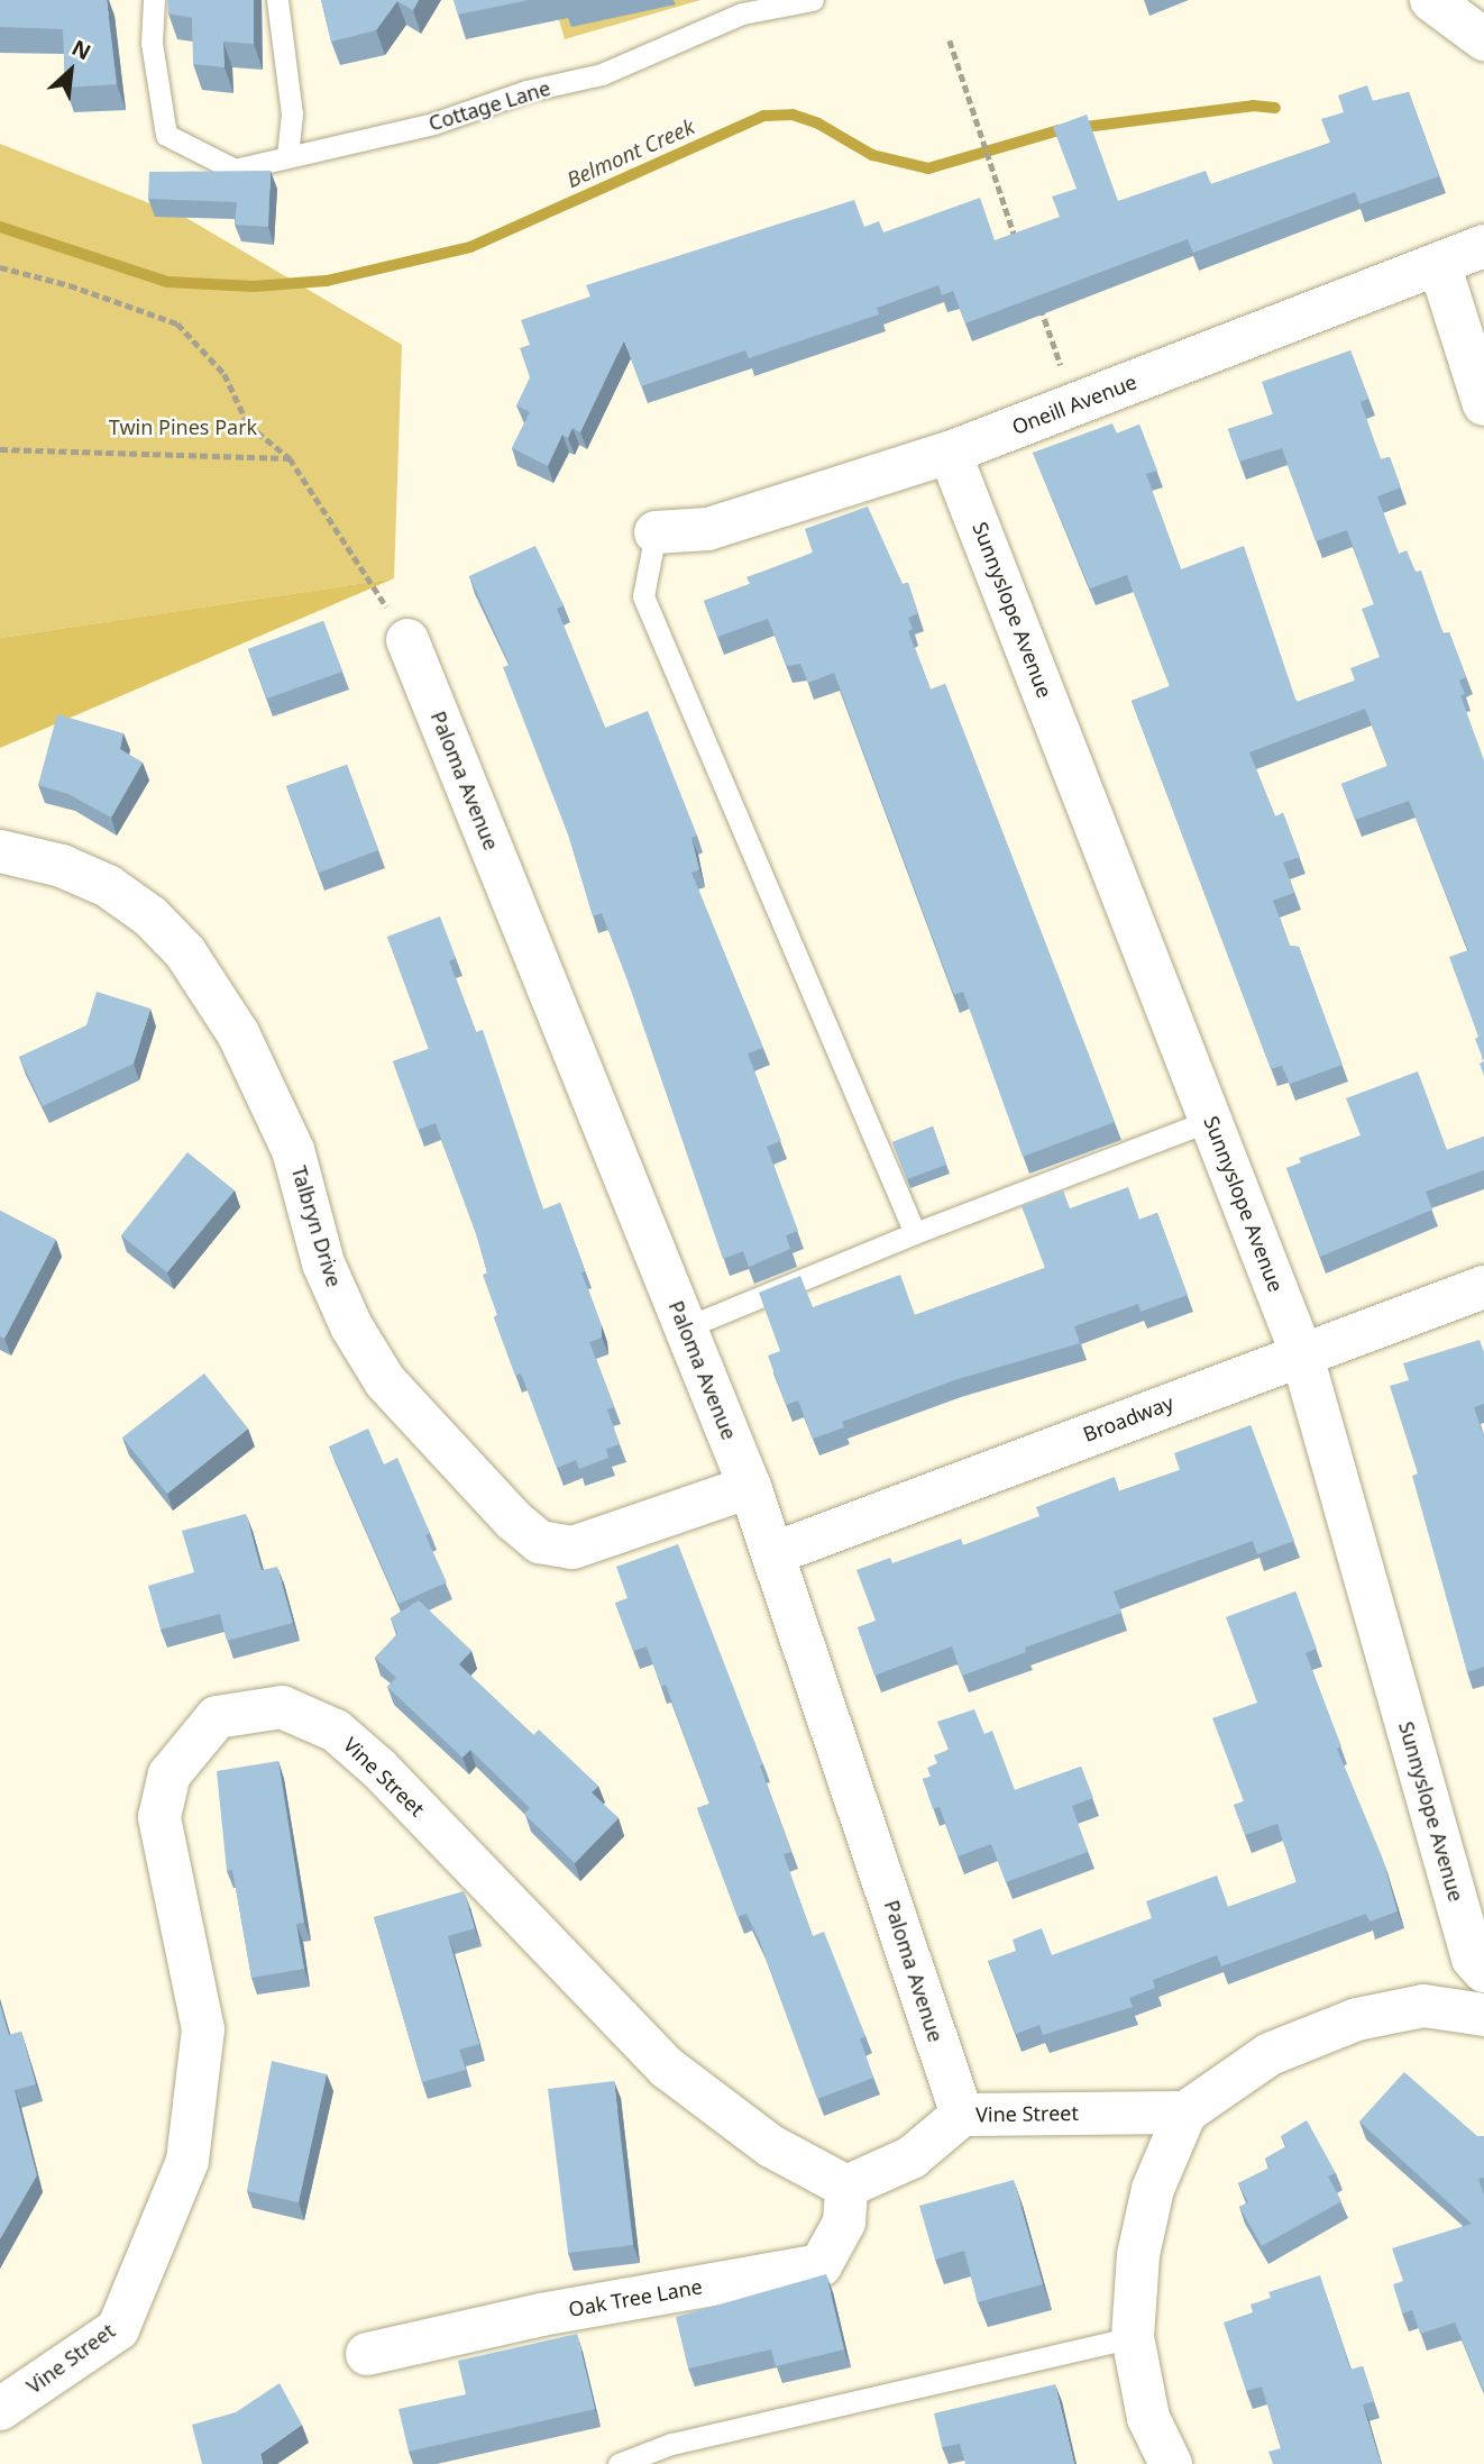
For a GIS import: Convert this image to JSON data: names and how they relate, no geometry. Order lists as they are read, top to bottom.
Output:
{
  "streets": {
    "street": [
      "Oneill Avenue",
      "Sunnyslope Avenue",
      "Paloma Avenue",
      "Talbryn Drive",
      "Broadway",
      "Vine Street",
      "Oak Tree Lane"
    ],
    "lane": ["Cottage Lane"]
  },
  "crossings": [
    ["Oneill Avenue", "Sunnyslope Avenue"],
    ["Sunnyslope Avenue", "Broadway"],
    ["Paloma Avenue", "Talbryn Drive"],
    ["Paloma Avenue", "Broadway"],
    ["Paloma Avenue", "Vine Street"],
    ["Vine Street", "Oak Tree Lane"]
  ],
  "water": ["Belmont Creek"],
  "parks": ["Twin Pines Park"],
  "north": "top right"
}
